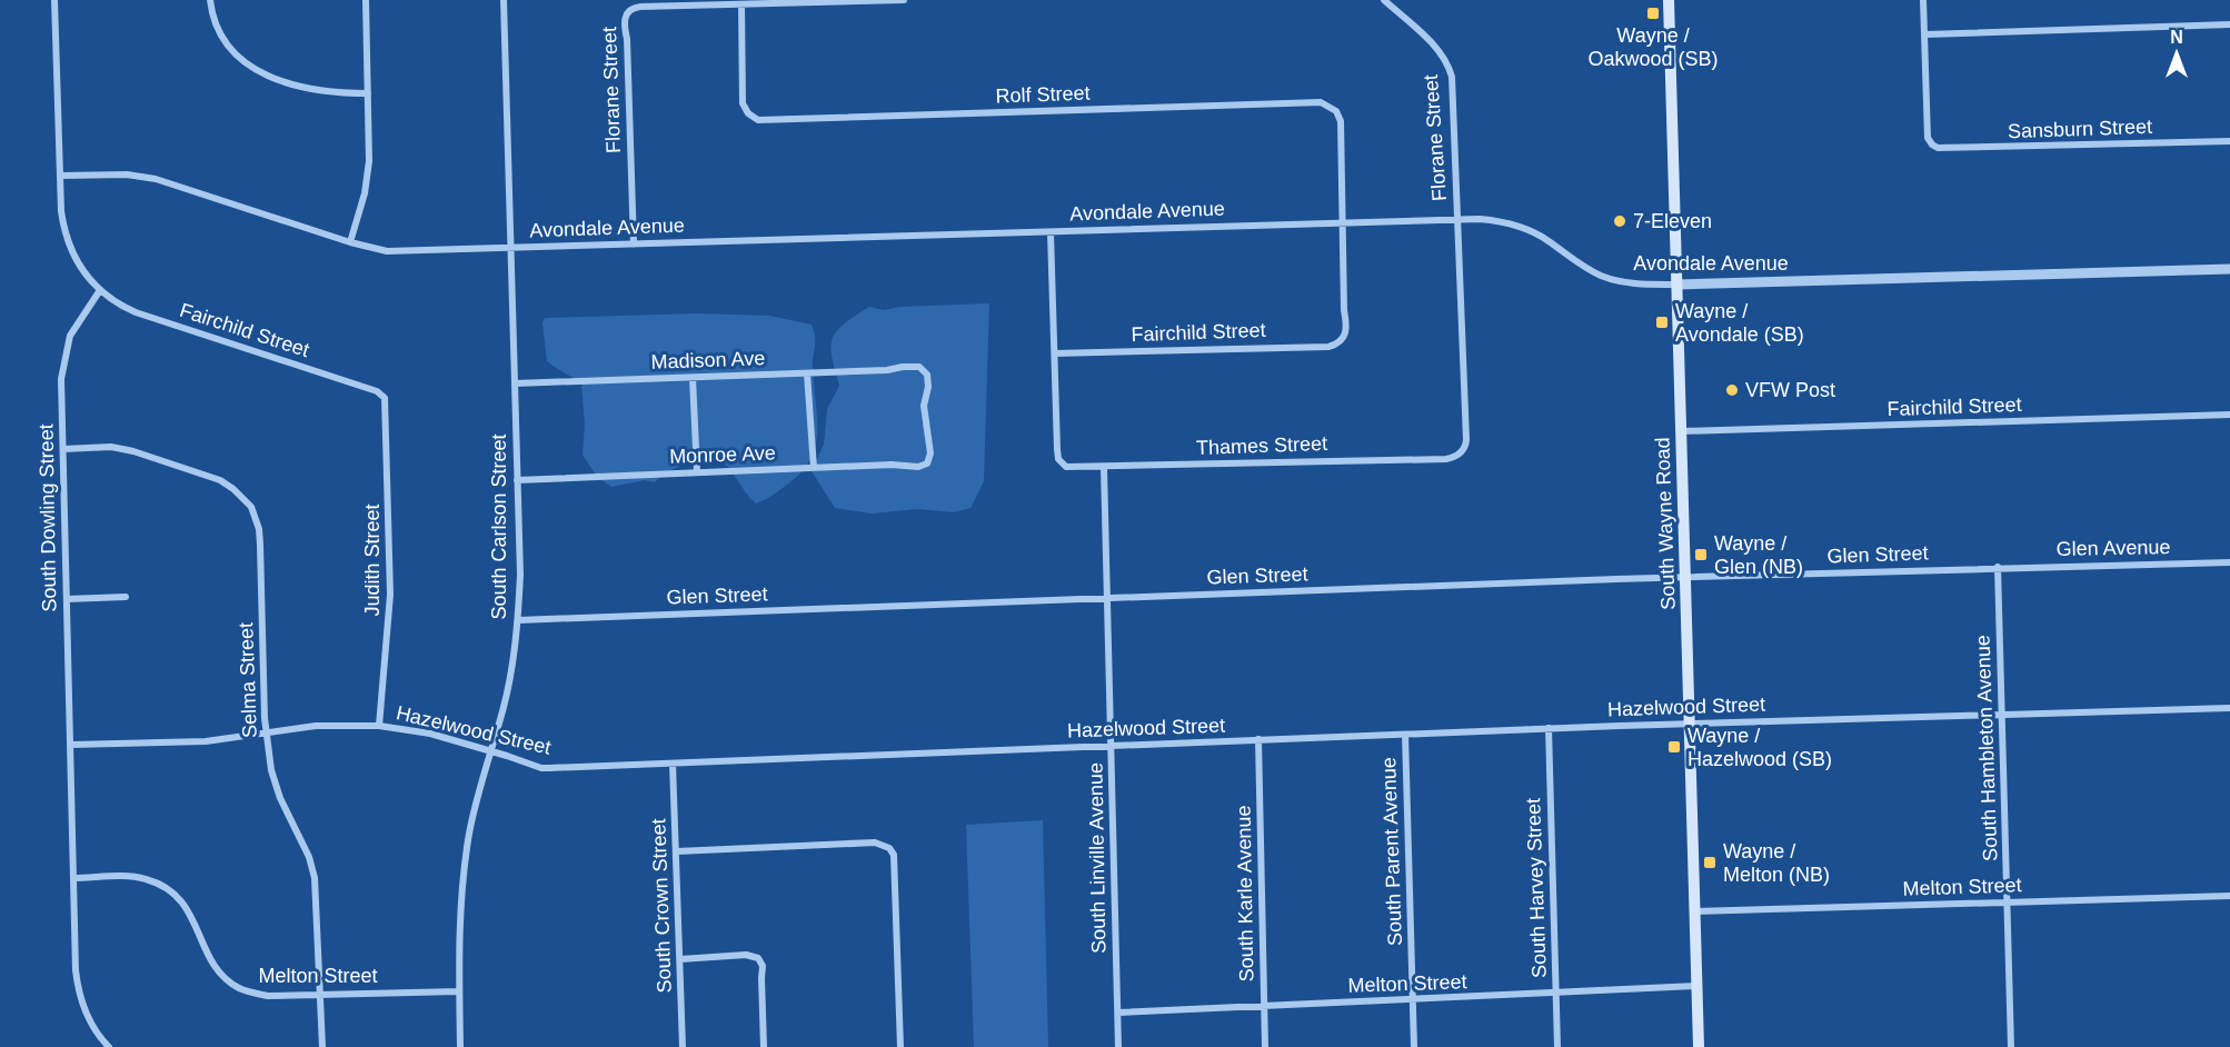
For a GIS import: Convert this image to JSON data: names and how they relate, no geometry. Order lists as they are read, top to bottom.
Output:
{
  "streets": {
    "main road": ["South Wayne Road"],
    "street": [
      "Florane Street",
      "Rolf Street",
      "Sansburn Street",
      "Avondale Avenue",
      "Fairchild Street",
      "Madison Ave",
      "Thames Street",
      "Monroe Ave",
      "South Dowling Street",
      "South Carlson Street",
      "Glen Avenue",
      "Glen Street",
      "Judith Street",
      "Selma Street",
      "Hazelwood Street",
      "South Hambleton Avenue",
      "South Parent Avenue",
      "South Linville Avenue",
      "Melton Street",
      "South Harvey Street",
      "South Karle Avenue",
      "South Crown Street"
    ]
  },
  "crossings": [
    ["Florane Street", "Rolf Street"],
    ["Florane Street", "Avondale Avenue"],
    ["Florane Street", "Thames Street"],
    ["Rolf Street", "Avondale Avenue"],
    ["Rolf Street", "Fairchild Street"],
    ["Avondale Avenue", "Fairchild Street"],
    ["Avondale Avenue", "Thames Street"],
    ["Avondale Avenue", "South Wayne Road"],
    ["Avondale Avenue", "South Carlson Street"],
    ["Fairchild Street", "Thames Street"],
    ["Fairchild Street", "South Dowling Street"],
    ["Fairchild Street", "South Wayne Road"],
    ["Fairchild Street", "Judith Street"],
    ["Madison Ave", "Monroe Ave"],
    ["Madison Ave", "South Carlson Street"],
    ["Thames Street", "South Linville Avenue"],
    ["Monroe Ave", "South Carlson Street"],
    ["South Dowling Street", "Selma Street"],
    ["South Dowling Street", "Hazelwood Street"],
    ["South Dowling Street", "Melton Street"],
    ["South Wayne Road", "Glen Street"],
    ["South Wayne Road", "Hazelwood Street"],
    ["South Wayne Road", "Melton Street"],
    ["South Carlson Street", "Glen Street"],
    ["South Carlson Street", "Hazelwood Street"],
    ["South Carlson Street", "Melton Street"],
    ["Glen Avenue", "Glen Street"],
    ["Glen Avenue", "South Hambleton Avenue"],
    ["Glen Street", "South Hambleton Avenue"],
    ["Glen Street", "South Linville Avenue"],
    ["Judith Street", "Hazelwood Street"],
    ["Selma Street", "Hazelwood Street"],
    ["Selma Street", "Melton Street"],
    ["Hazelwood Street", "South Hambleton Avenue"],
    ["Hazelwood Street", "South Parent Avenue"],
    ["Hazelwood Street", "South Linville Avenue"],
    ["Hazelwood Street", "South Harvey Street"],
    ["Hazelwood Street", "South Karle Avenue"],
    ["Hazelwood Street", "South Crown Street"],
    ["South Hambleton Avenue", "Melton Street"],
    ["South Parent Avenue", "Melton Street"],
    ["South Linville Avenue", "Melton Street"],
    ["Melton Street", "South Harvey Street"],
    ["Melton Street", "South Karle Avenue"]
  ],
  "places": {
    "transit": [
      "Wayne / Oakwood (SB)",
      "Wayne / Avondale (SB)",
      "Wayne / Glen (NB)",
      "Wayne / Hazelwood (SB)",
      "Wayne / Melton (NB)"
    ],
    "other": ["7-Eleven", "VFW Post"]
  },
  "north": "top"
}
